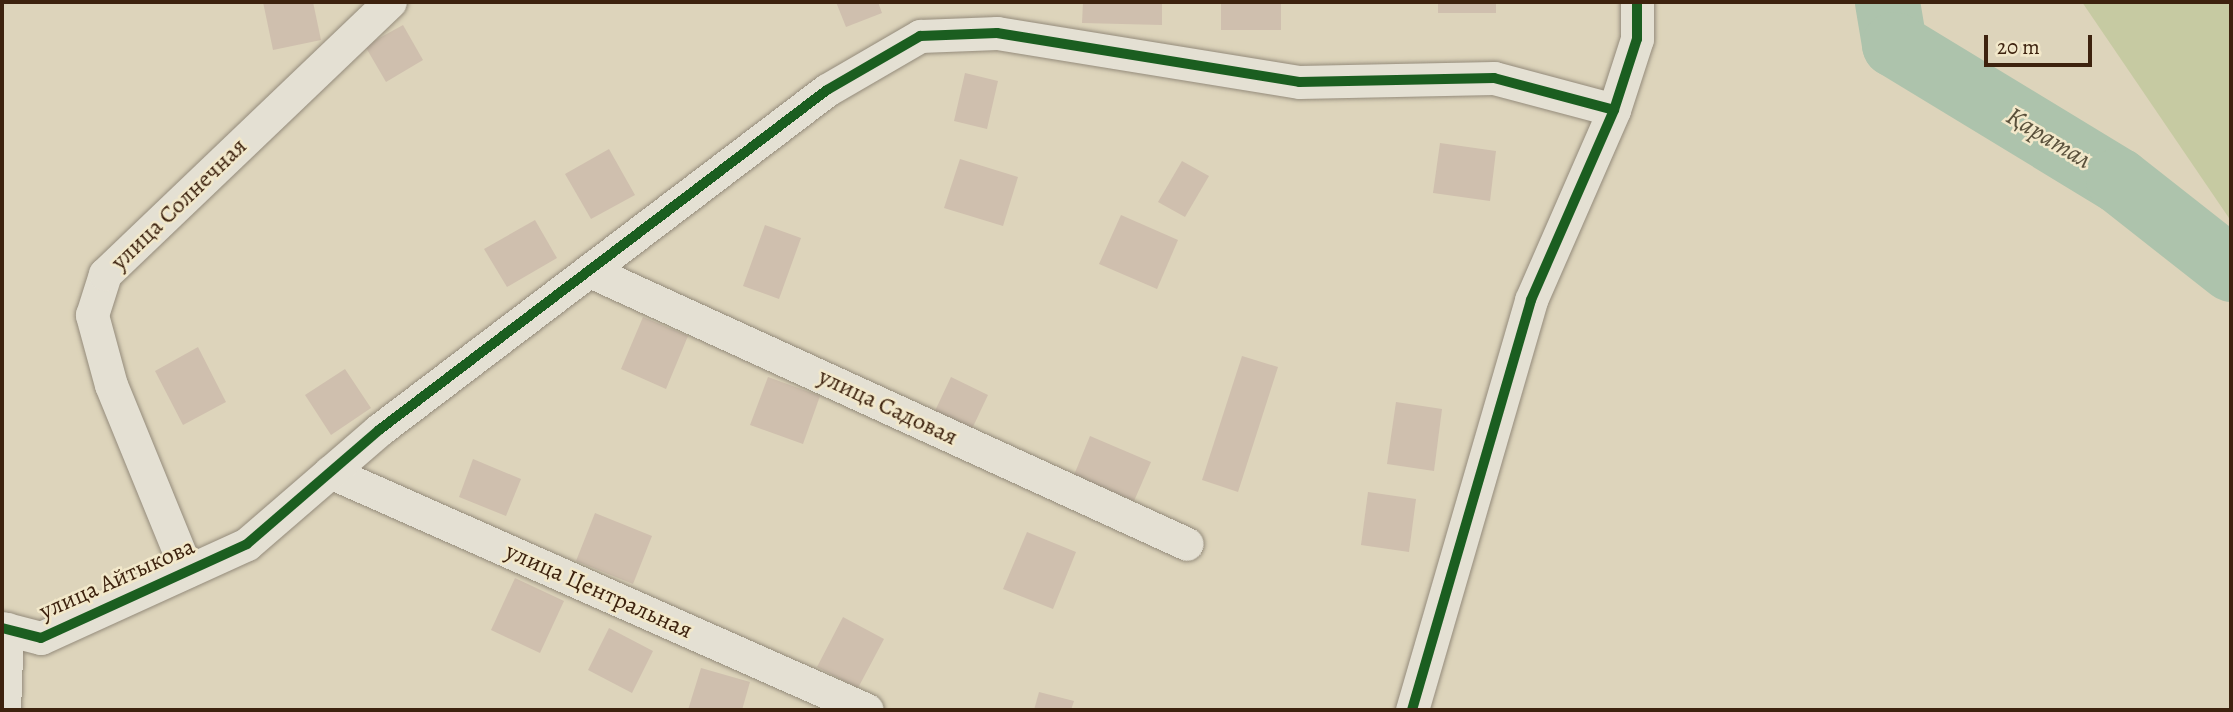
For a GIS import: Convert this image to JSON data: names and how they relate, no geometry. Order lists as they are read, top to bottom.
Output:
{
  "streets": {
    "street": [
      "улица Солнечная",
      "улица Садовая",
      "улица Айтыкова",
      "улица Центральная"
    ]
  },
  "crossings": [
    ["улица Солнечная", "улица Айтыкова"],
    ["улица Садовая", "улица Айтыкова"],
    ["улица Айтыкова", "улица Центральная"]
  ],
  "water": ["Қаратал"],
  "scale_bar": "20 m"
}
